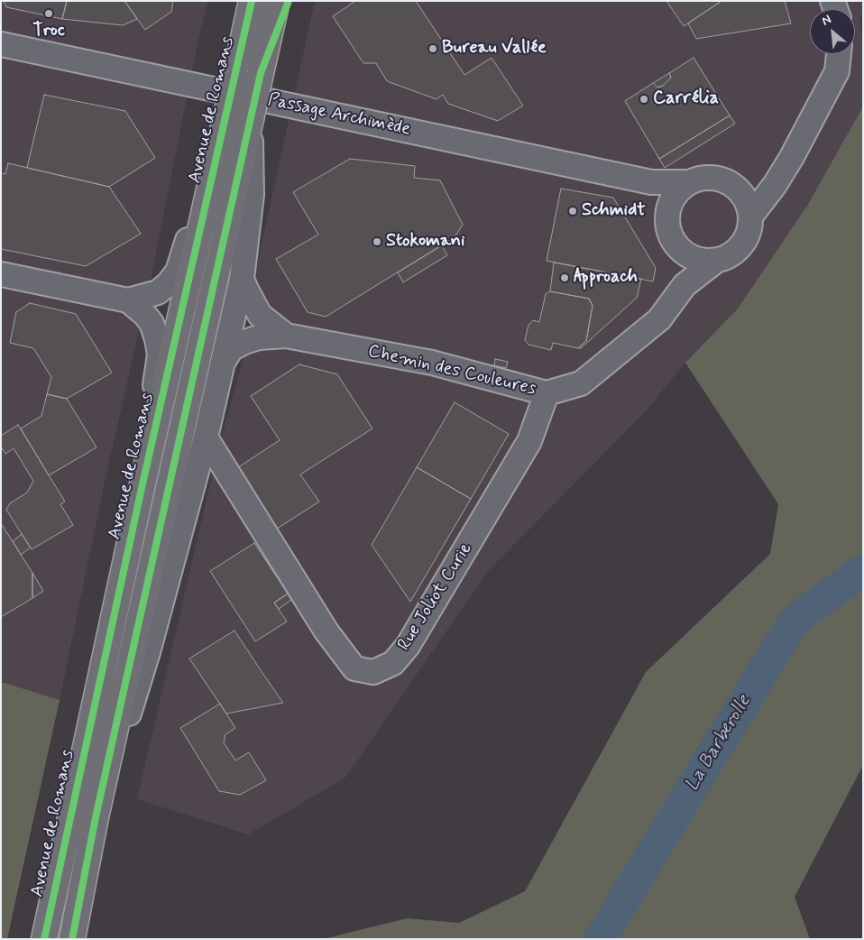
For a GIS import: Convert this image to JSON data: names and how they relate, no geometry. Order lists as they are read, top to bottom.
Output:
{
  "streets": {
    "main road": ["Avenue de Romans"],
    "street": ["Passage Archimède", "Chemin des Couleures", "Rue Joliot Curie"]
  },
  "crossings": [
    ["Passage Archimède", "Chemin des Couleures"],
    ["Chemin des Couleures", "Rue Joliot Curie"]
  ],
  "water": ["La Barberolle"],
  "places": [
    "Troc",
    "Bureau Vallée",
    "Carrélia",
    "Schmidt",
    "Stokomani",
    "Approach"
  ],
  "north": "top left"
}
